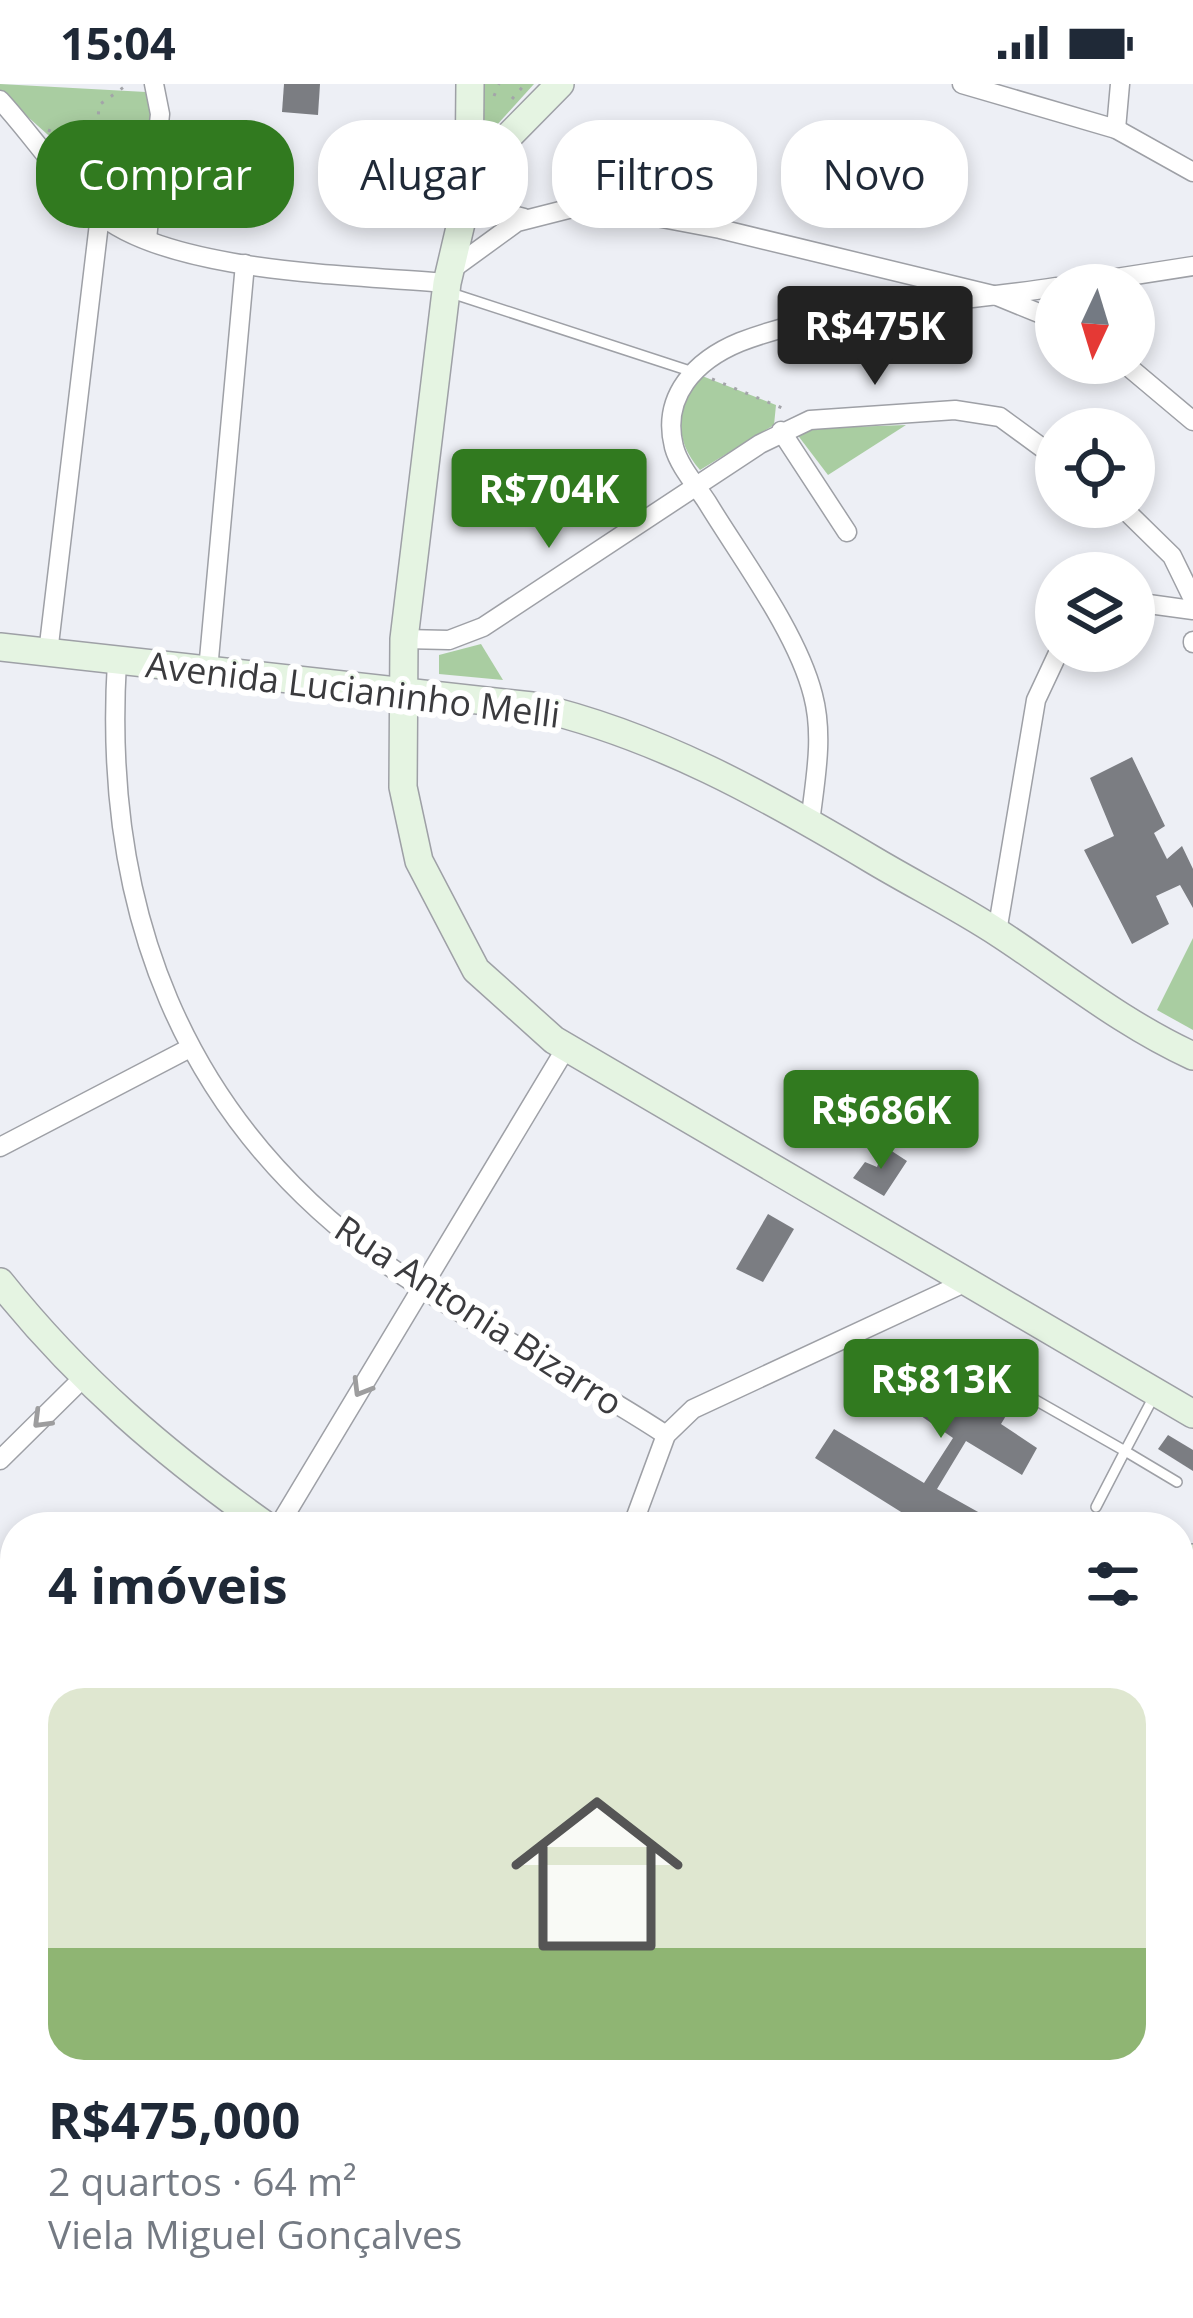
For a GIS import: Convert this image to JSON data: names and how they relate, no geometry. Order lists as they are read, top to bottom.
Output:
{
  "streets": {
    "street": ["Avenida Lucianinho Melli", "Rua Antonia Bizarro"]
  },
  "crossings": [
    ["Avenida Lucianinho Melli", "Rua Antonia Bizarro"]
  ],
  "north": "bottom",
  "page": {
    "status": "15:04",
    "chip": [
      "Comprar",
      "Alugar",
      "Filtros",
      "Novo"
    ],
    "price": [
      "R$475K",
      "R$704K",
      "R$686K",
      "R$813K"
    ],
    "heading": "4 imóveis",
    "list": [
      {
        "name": "R$475,000",
        "note": "2 quartos · 64 m² · Viela Miguel Gonçalves"
      }
    ]
  }
}
